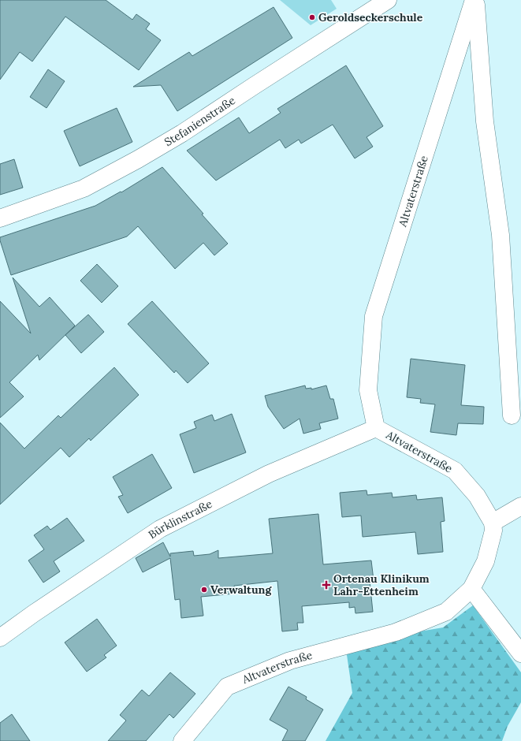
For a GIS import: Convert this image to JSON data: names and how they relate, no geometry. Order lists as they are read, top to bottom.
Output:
{
  "streets": {
    "street": ["Stefanienstraße", "Altvaterstraße", "Bürklinstraße"]
  },
  "crossings": [
    ["Altvaterstraße", "Bürklinstraße"]
  ],
  "places": {
    "other": ["Geroldseckerschule", "Verwaltung"],
    "health": ["Ortenau Klinikum Lahr-Ettenheim"]
  }
}
